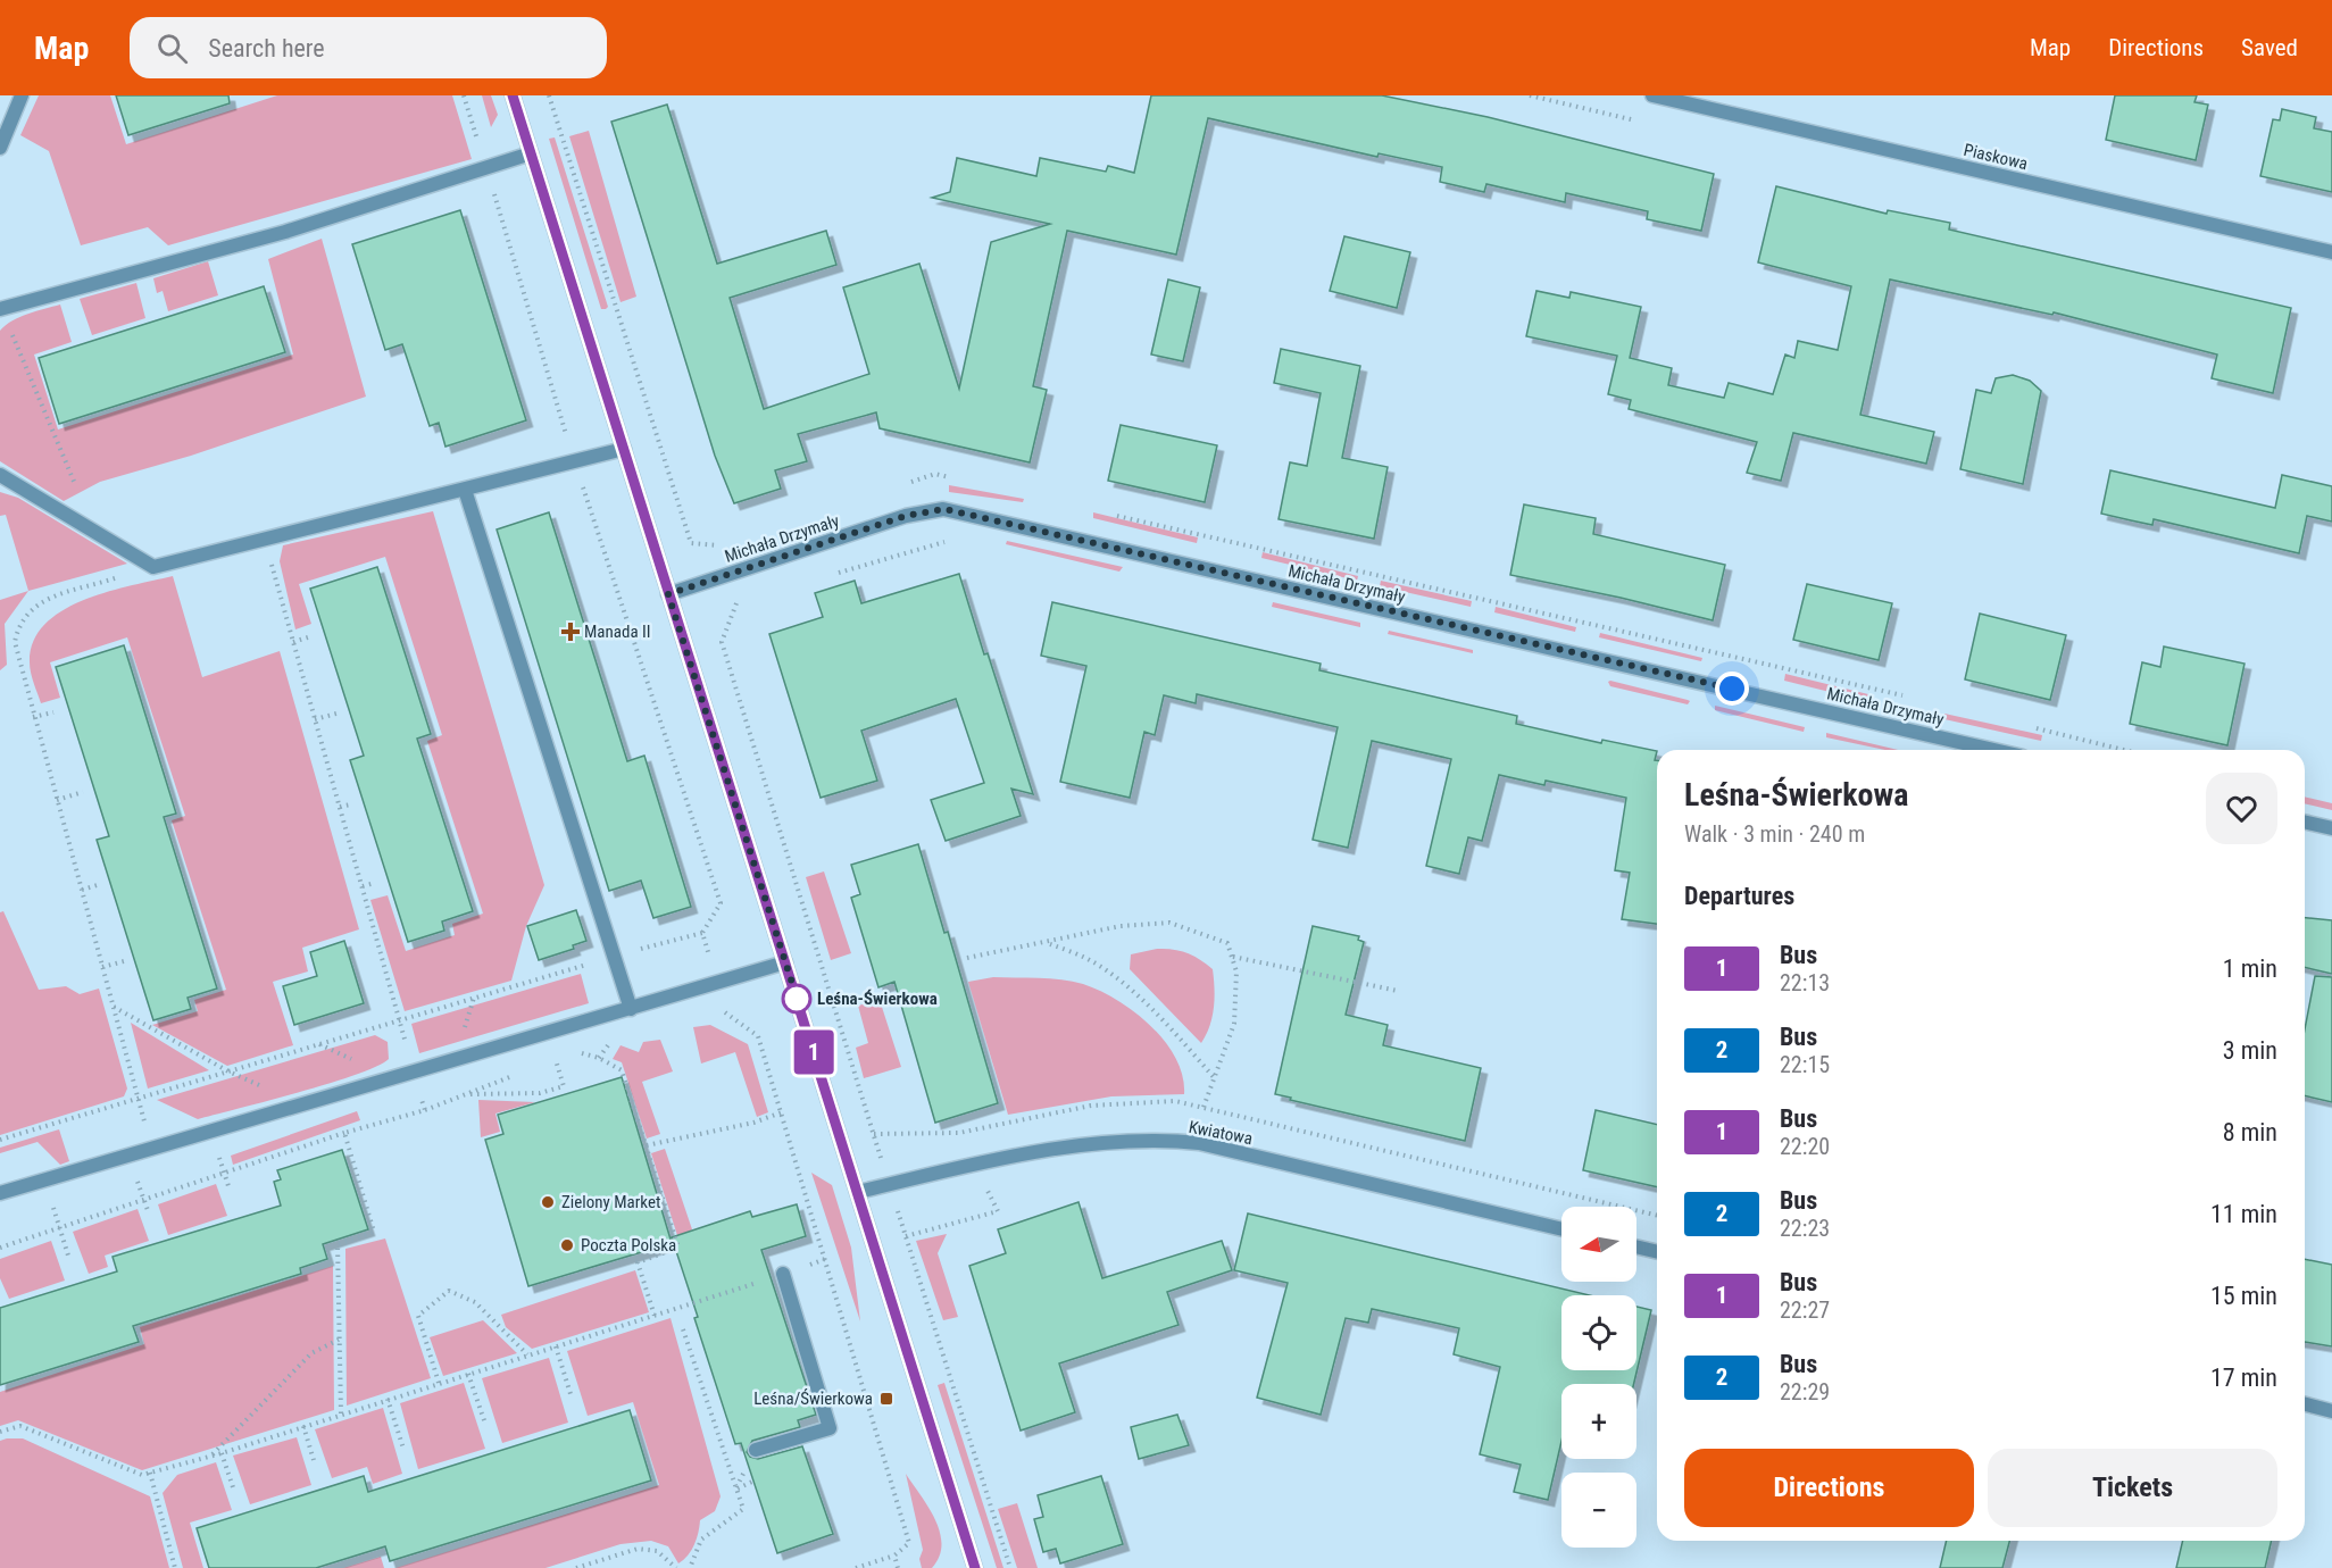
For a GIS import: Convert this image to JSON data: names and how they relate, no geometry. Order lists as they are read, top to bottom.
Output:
{
  "streets": {
    "street": ["Piaskowa", "Michała Drzymały", "Kwiatowa"]
  },
  "places": {
    "health": ["Manada II"],
    "other": ["Leśna-Świerkowa", "Zielony Market", "Poczta Polska"],
    "transit": ["Leśna/Świerkowa"]
  },
  "lines": ["bus line 1"],
  "north": "left",
  "page": {
    "header": "Map",
    "search": "Search here",
    "nav": ["Map", "Directions", "Saved"],
    "on_map": "1",
    "heading": [
      ["Leśna-Świerkowa", "Walk · 3 min · 240 m"],
      "Departures"
    ],
    "list": [
      {
        "mark": "1",
        "name": "Bus",
        "note": "22:13",
        "value": "1 min"
      },
      {
        "mark": "2",
        "name": "Bus",
        "note": "22:15",
        "value": "3 min"
      },
      {
        "mark": "1",
        "name": "Bus",
        "note": "22:20",
        "value": "8 min"
      },
      {
        "mark": "2",
        "name": "Bus",
        "note": "22:23",
        "value": "11 min"
      },
      {
        "mark": "1",
        "name": "Bus",
        "note": "22:27",
        "value": "15 min"
      },
      {
        "mark": "2",
        "name": "Bus",
        "note": "22:29",
        "value": "17 min"
      }
    ],
    "map_buttons": ["+", "−"],
    "buttons": ["Directions", "Tickets"]
  }
}
